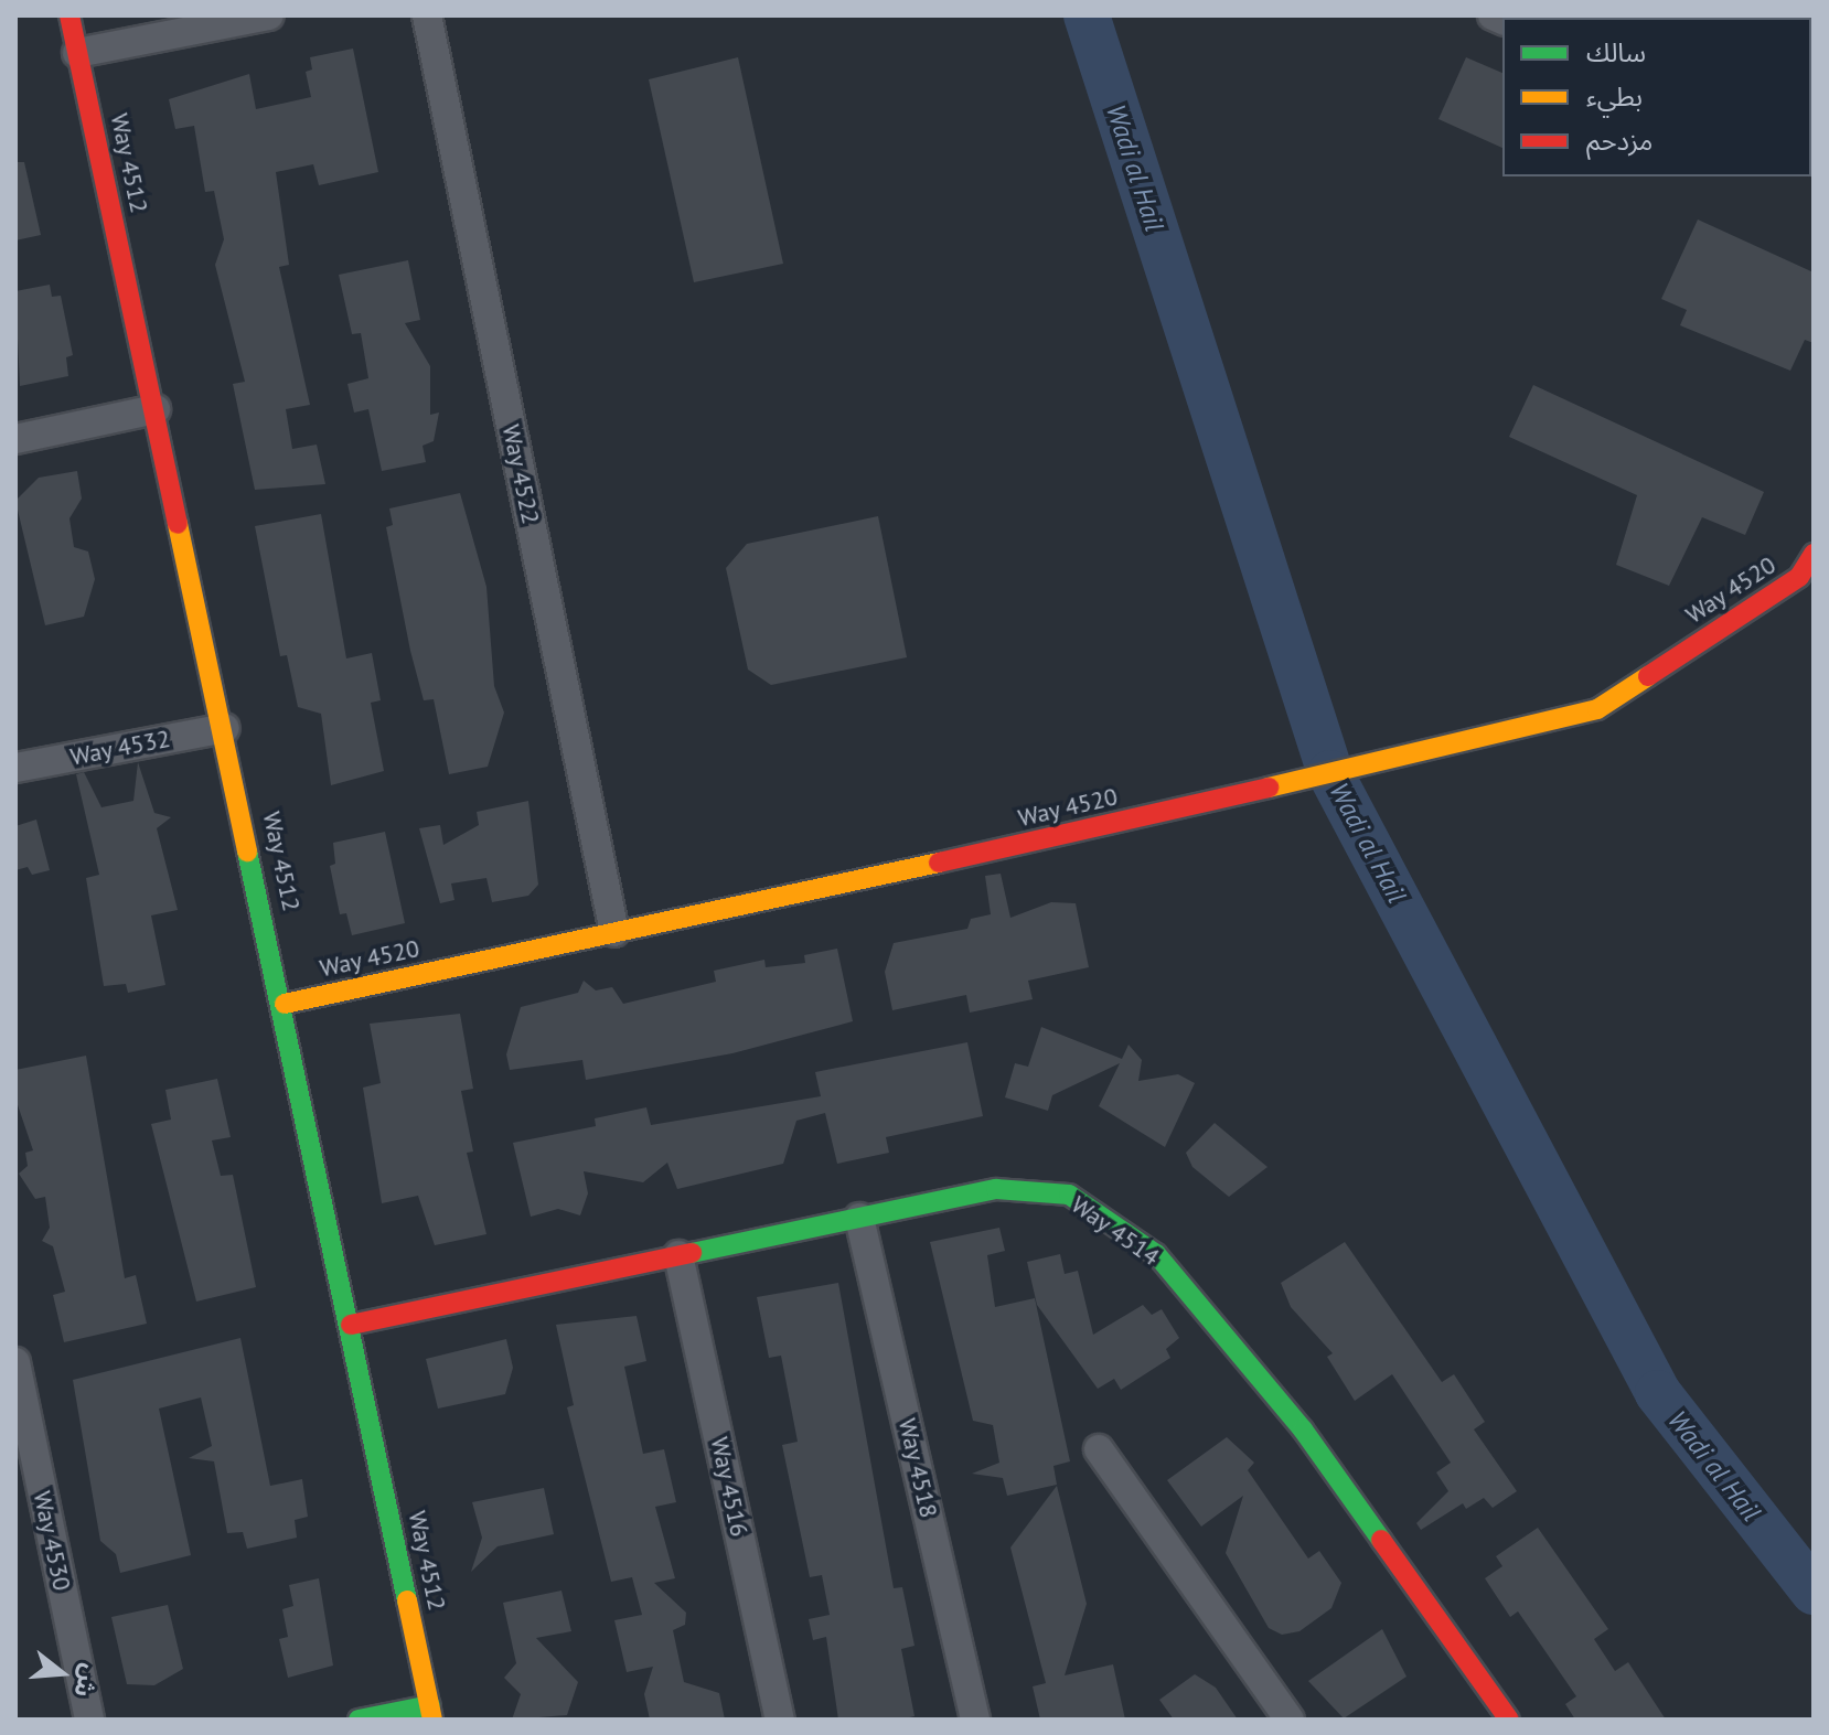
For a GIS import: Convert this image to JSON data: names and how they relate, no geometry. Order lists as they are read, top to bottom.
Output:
{
  "streets": {
    "street": [
      "Way 4512",
      "Way 4522",
      "Way 4520",
      "Way 4532",
      "Way 4514",
      "Way 4518",
      "Way 4516",
      "Way 4530"
    ]
  },
  "crossings": [
    ["Way 4512", "Way 4520"],
    ["Way 4512", "Way 4532"],
    ["Way 4512", "Way 4514"],
    ["Way 4522", "Way 4520"],
    ["Way 4514", "Way 4518"],
    ["Way 4514", "Way 4516"]
  ],
  "water": ["Wadi al Hail"],
  "legend": ["سالك", "بطيء", "مزدحم"],
  "north": "right"
}
